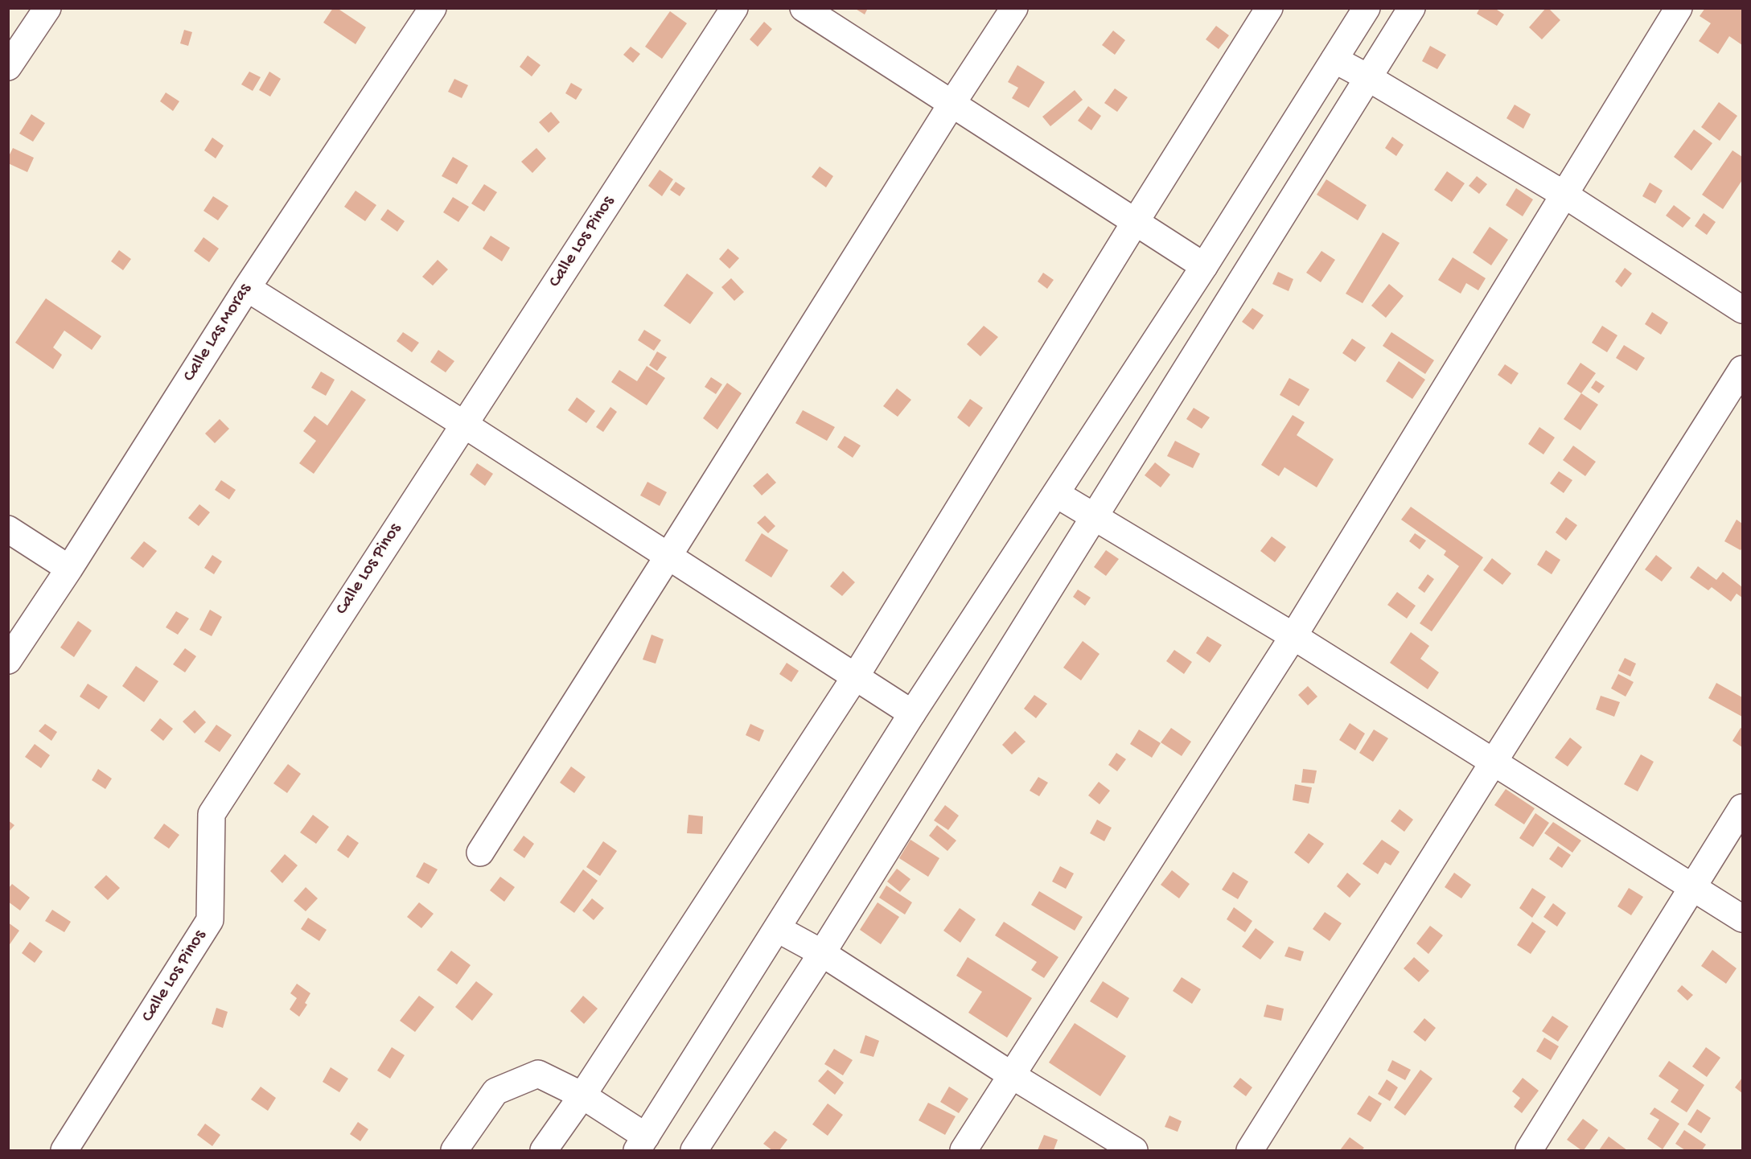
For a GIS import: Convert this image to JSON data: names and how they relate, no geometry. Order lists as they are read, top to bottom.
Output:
{
  "streets": {
    "street": ["Calle Los Pinos", "Calle Las Moras"]
  }
}
